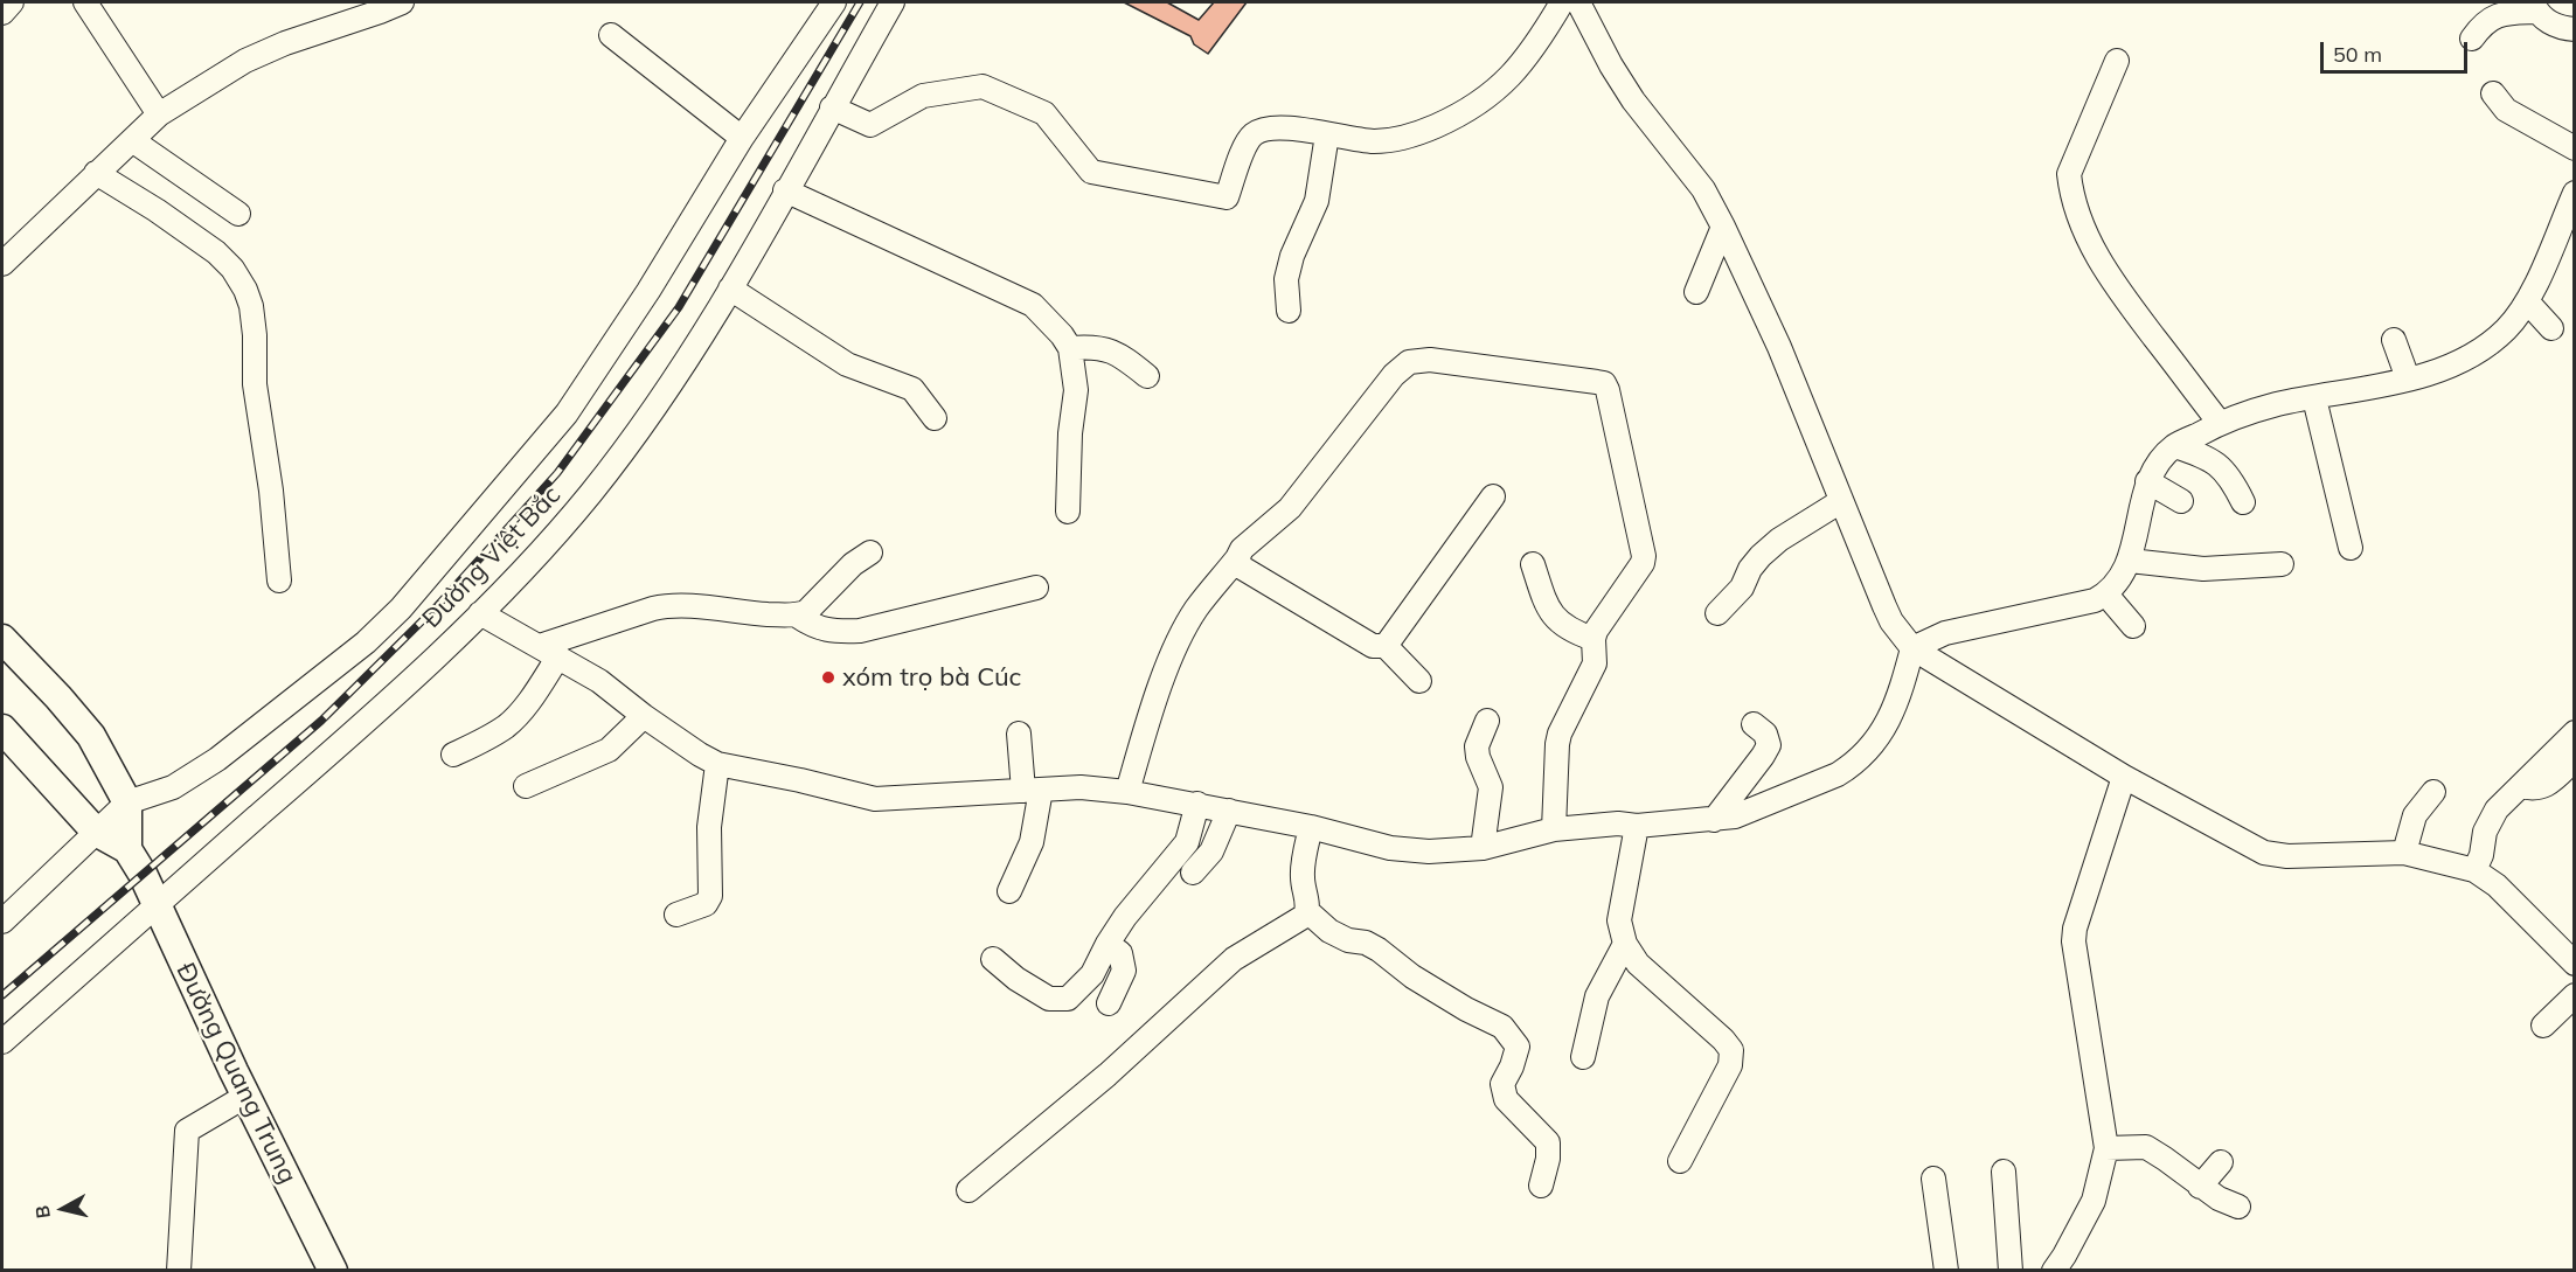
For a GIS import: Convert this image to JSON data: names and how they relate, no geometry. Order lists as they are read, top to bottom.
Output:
{
  "streets": {
    "main road": ["Đường Quang Trung"],
    "street": ["Đường Việt Bắc"]
  },
  "crossings": [
    ["Đường Việt Bắc", "Đường Quang Trung"]
  ],
  "places": ["xóm trọ bà Cúc"],
  "scale_bar": "50 m",
  "north": "left"
}
